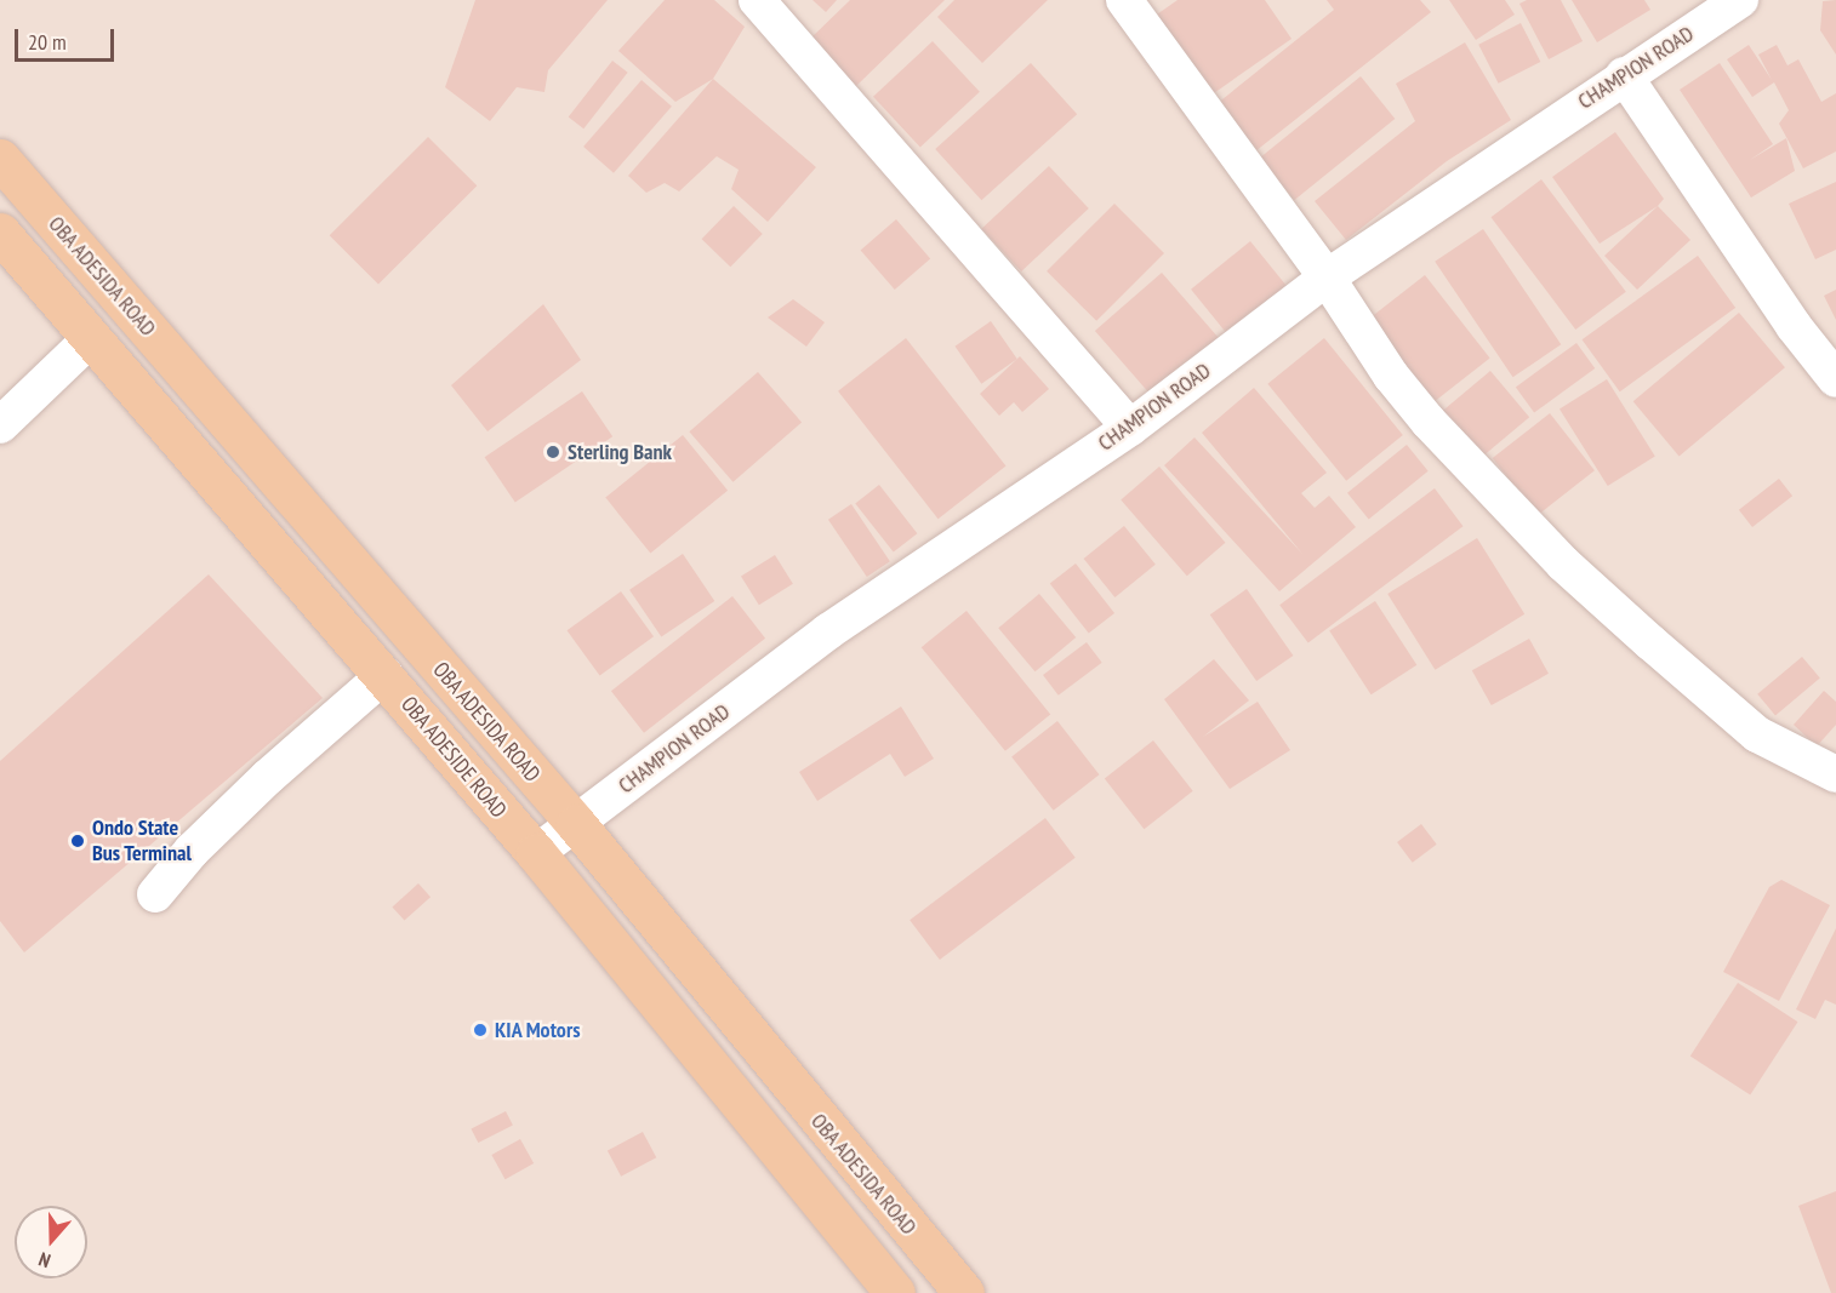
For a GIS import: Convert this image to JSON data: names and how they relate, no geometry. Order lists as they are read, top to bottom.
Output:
{
  "streets": {
    "main road": ["OBA ADESIDA ROAD", "OBA ADESIDE ROAD"],
    "street": ["CHAMPION ROAD"]
  },
  "crossings": [
    ["CHAMPION ROAD", "OBA ADESIDA ROAD"],
    ["CHAMPION ROAD", "OBA ADESIDE ROAD"]
  ],
  "places": ["Sterling Bank", "Ondo State Bus Terminal", "KIA Motors"],
  "scale_bar": "20 m",
  "north": "bottom"
}
